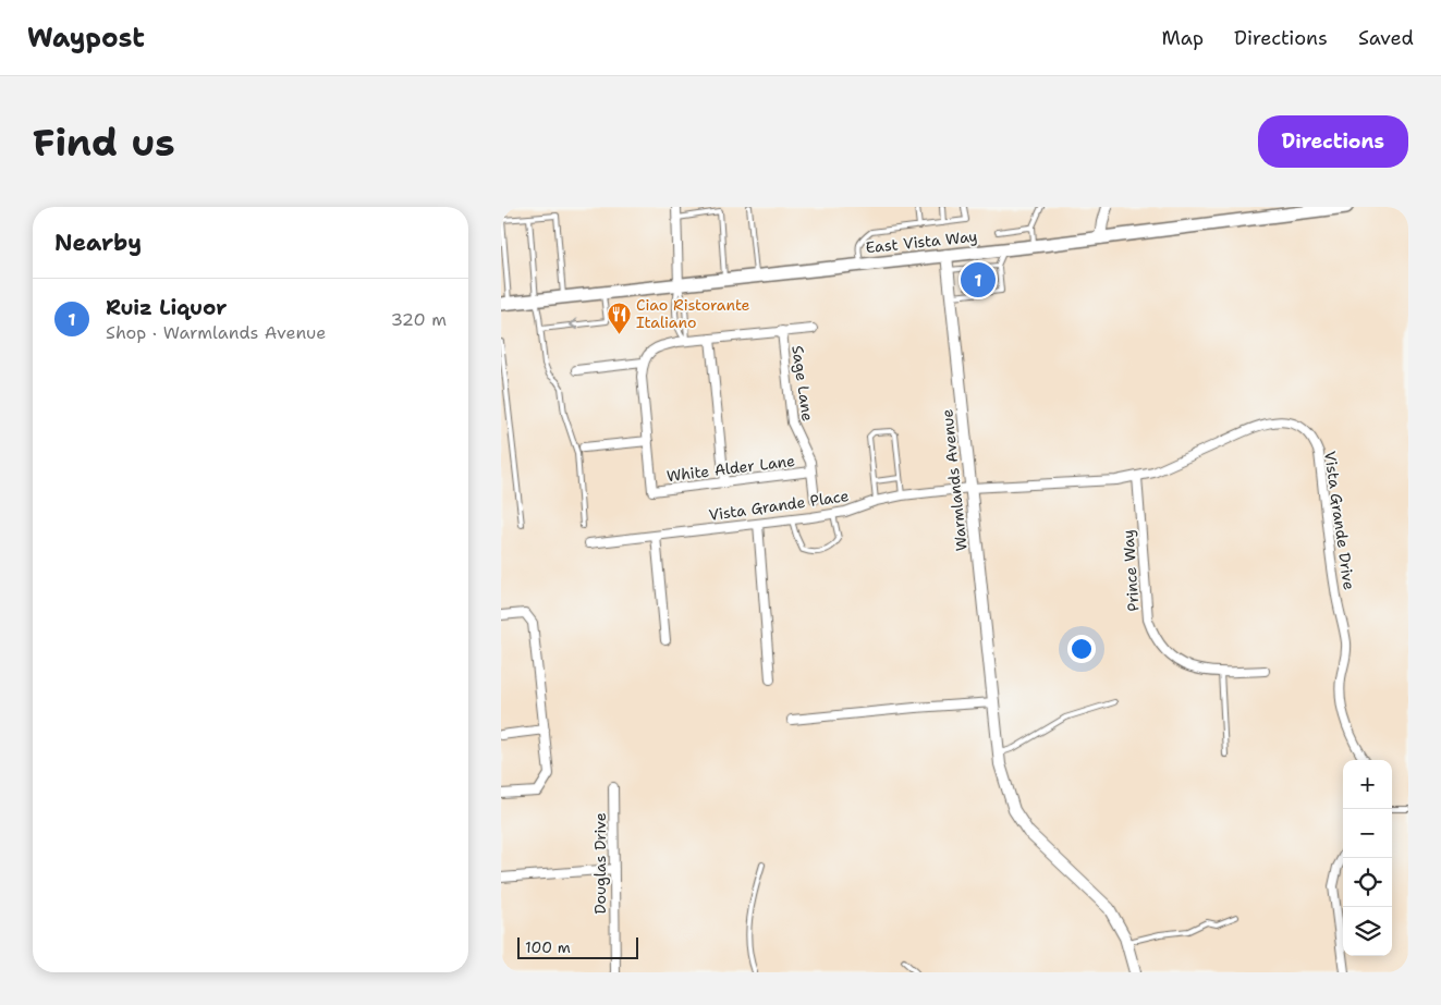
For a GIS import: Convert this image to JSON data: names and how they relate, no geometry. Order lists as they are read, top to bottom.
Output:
{
  "streets": {
    "main road": ["East Vista Way"],
    "street": [
      "Sage Lane",
      "White Alder Lane",
      "Warmlands Avenue",
      "Vista Grande Place",
      "Vista Grande Drive",
      "Prince Way",
      "Douglas Drive"
    ]
  },
  "crossings": [
    ["East Vista Way", "Warmlands Avenue"],
    ["Sage Lane", "White Alder Lane"],
    ["Warmlands Avenue", "Vista Grande Place"],
    ["Warmlands Avenue", "Vista Grande Drive"],
    ["Vista Grande Place", "Vista Grande Drive"],
    ["Vista Grande Drive", "Prince Way"]
  ],
  "places": {
    "restaurant": ["Ciao Ristorante Italiano"]
  },
  "scale_bar": "100 m",
  "page": {
    "header": "Waypost",
    "nav": ["Map", "Directions", "Saved"],
    "buttons": "Directions",
    "title": "Find us",
    "heading": "Nearby",
    "pins": "1",
    "list": [
      {
        "mark": "1",
        "name": "Ruiz Liquor",
        "note": "Shop · Warmlands Avenue",
        "value": "320 m"
      }
    ],
    "map_buttons": ["+", "−"],
    "scale": "100 m"
  }
}
